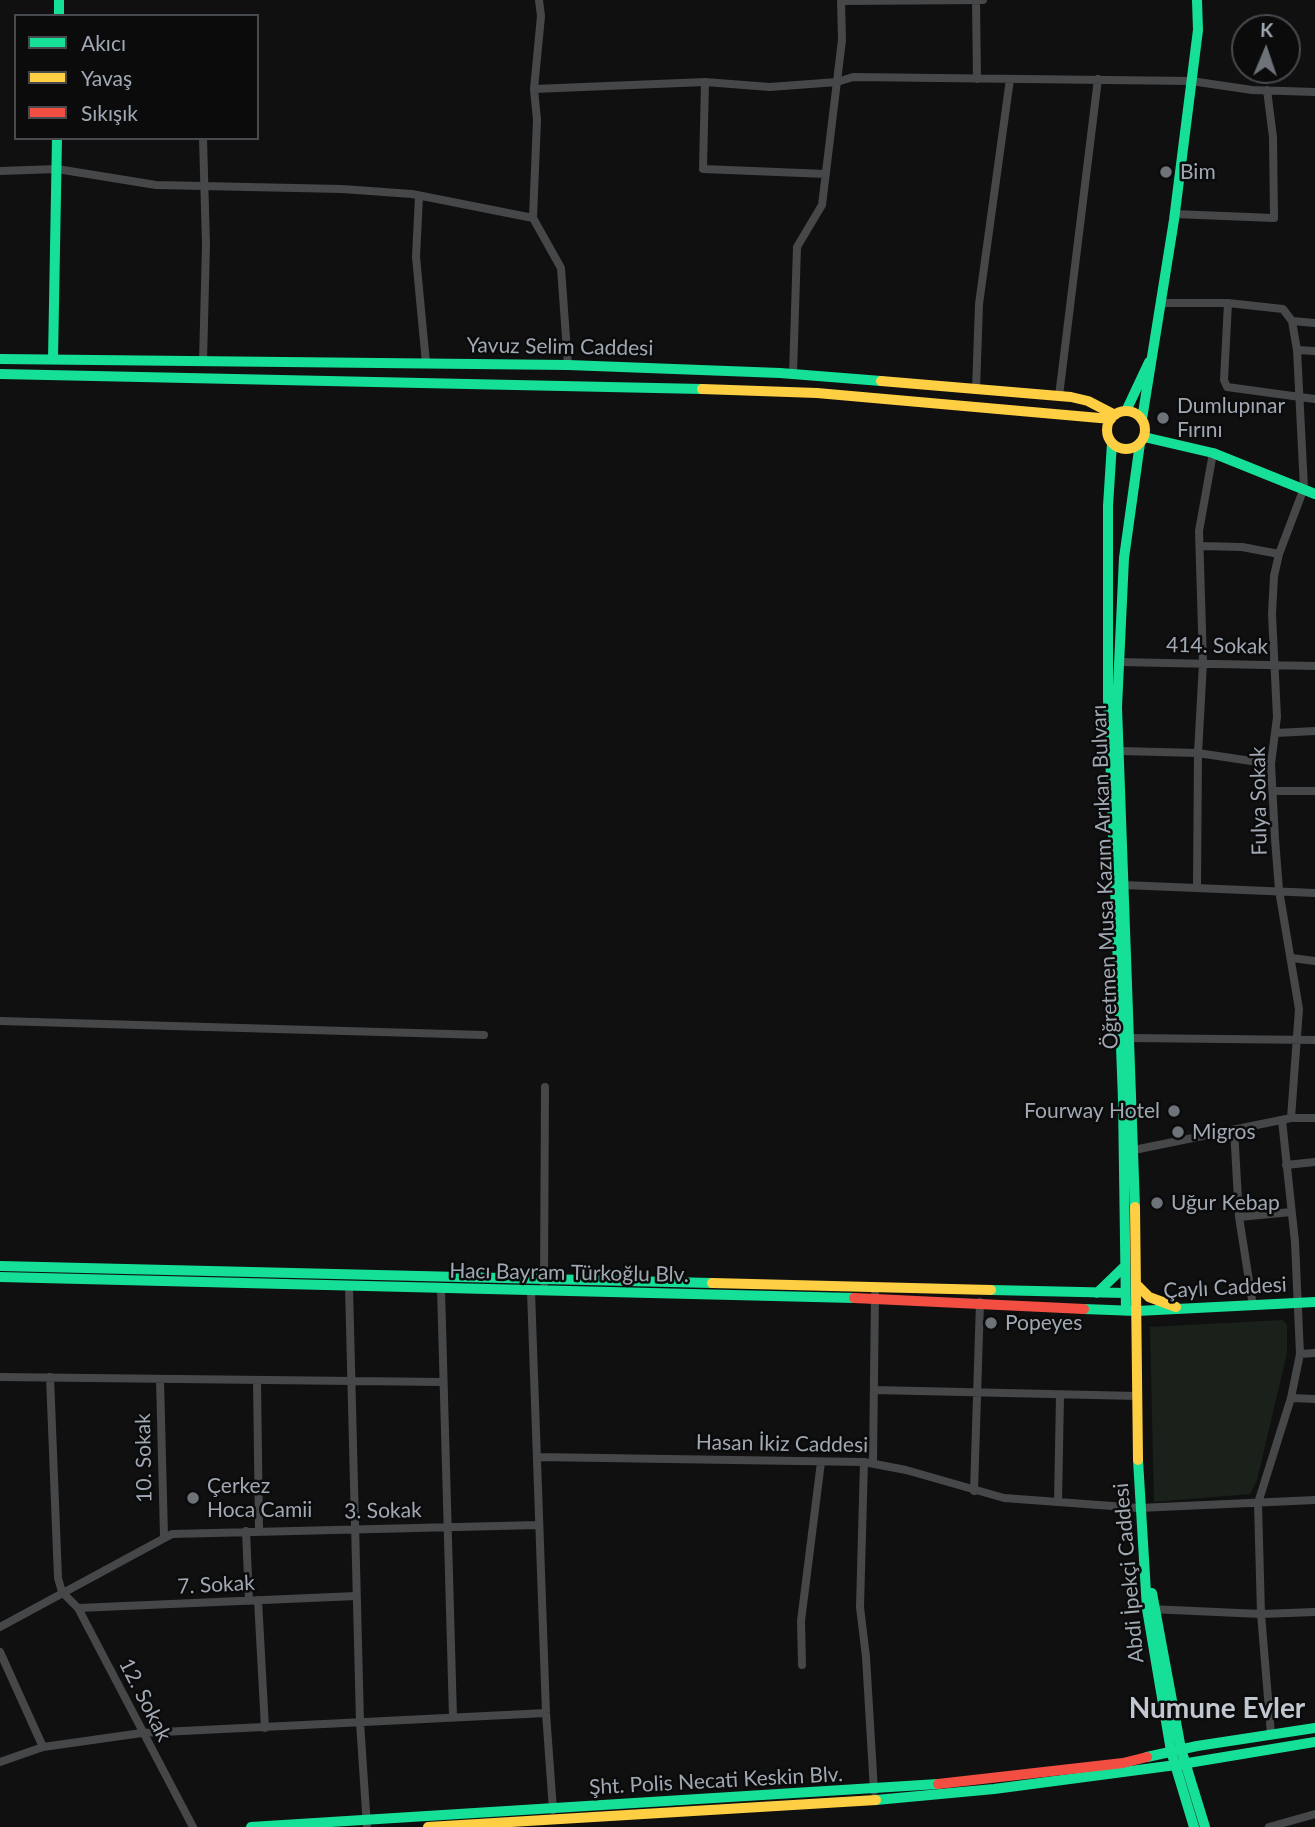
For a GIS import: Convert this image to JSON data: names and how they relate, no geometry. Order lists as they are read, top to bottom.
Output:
{
  "streets": {
    "street": [
      "Yavuz Selim Caddesi",
      "414. Sokak",
      "Fulya Sokak",
      "Öğretmen Musa Kazım Arıkan Bulvarı",
      "Hacı Bayram Türkoğlu Blv.",
      "Çaylı Caddesi",
      "Hasan İkiz Caddesi",
      "10. Sokak",
      "3. Sokak",
      "Abdi İpekçi Caddesi",
      "7. Sokak",
      "12. Sokak",
      "Şht. Polis Necati Keskin Blv."
    ]
  },
  "crossings": [
    ["Yavuz Selim Caddesi", "Öğretmen Musa Kazım Arıkan Bulvarı"],
    ["414. Sokak", "Fulya Sokak"],
    ["414. Sokak", "Öğretmen Musa Kazım Arıkan Bulvarı"],
    ["Fulya Sokak", "Çaylı Caddesi"],
    ["Fulya Sokak", "Hasan İkiz Caddesi"],
    ["Fulya Sokak", "Şht. Polis Necati Keskin Blv."],
    ["Öğretmen Musa Kazım Arıkan Bulvarı", "Hacı Bayram Türkoğlu Blv."],
    ["Öğretmen Musa Kazım Arıkan Bulvarı", "Çaylı Caddesi"],
    ["Öğretmen Musa Kazım Arıkan Bulvarı", "Abdi İpekçi Caddesi"],
    ["Hacı Bayram Türkoğlu Blv.", "Çaylı Caddesi"],
    ["Hacı Bayram Türkoğlu Blv.", "Abdi İpekçi Caddesi"],
    ["Çaylı Caddesi", "Abdi İpekçi Caddesi"],
    ["Hasan İkiz Caddesi", "Abdi İpekçi Caddesi"],
    ["10. Sokak", "3. Sokak"],
    ["3. Sokak", "12. Sokak"],
    ["Abdi İpekçi Caddesi", "Şht. Polis Necati Keskin Blv."],
    ["7. Sokak", "12. Sokak"]
  ],
  "districts": ["Numune Evler"],
  "places": [
    "Bim",
    "Dumlupınar Fırını",
    "Fourway Hotel",
    "Migros",
    "Uğur Kebap",
    "Popeyes",
    "Çerkez Hoca Camii"
  ],
  "legend": ["Akıcı", "Yavaş", "Sıkışık"],
  "north": "top"
}
